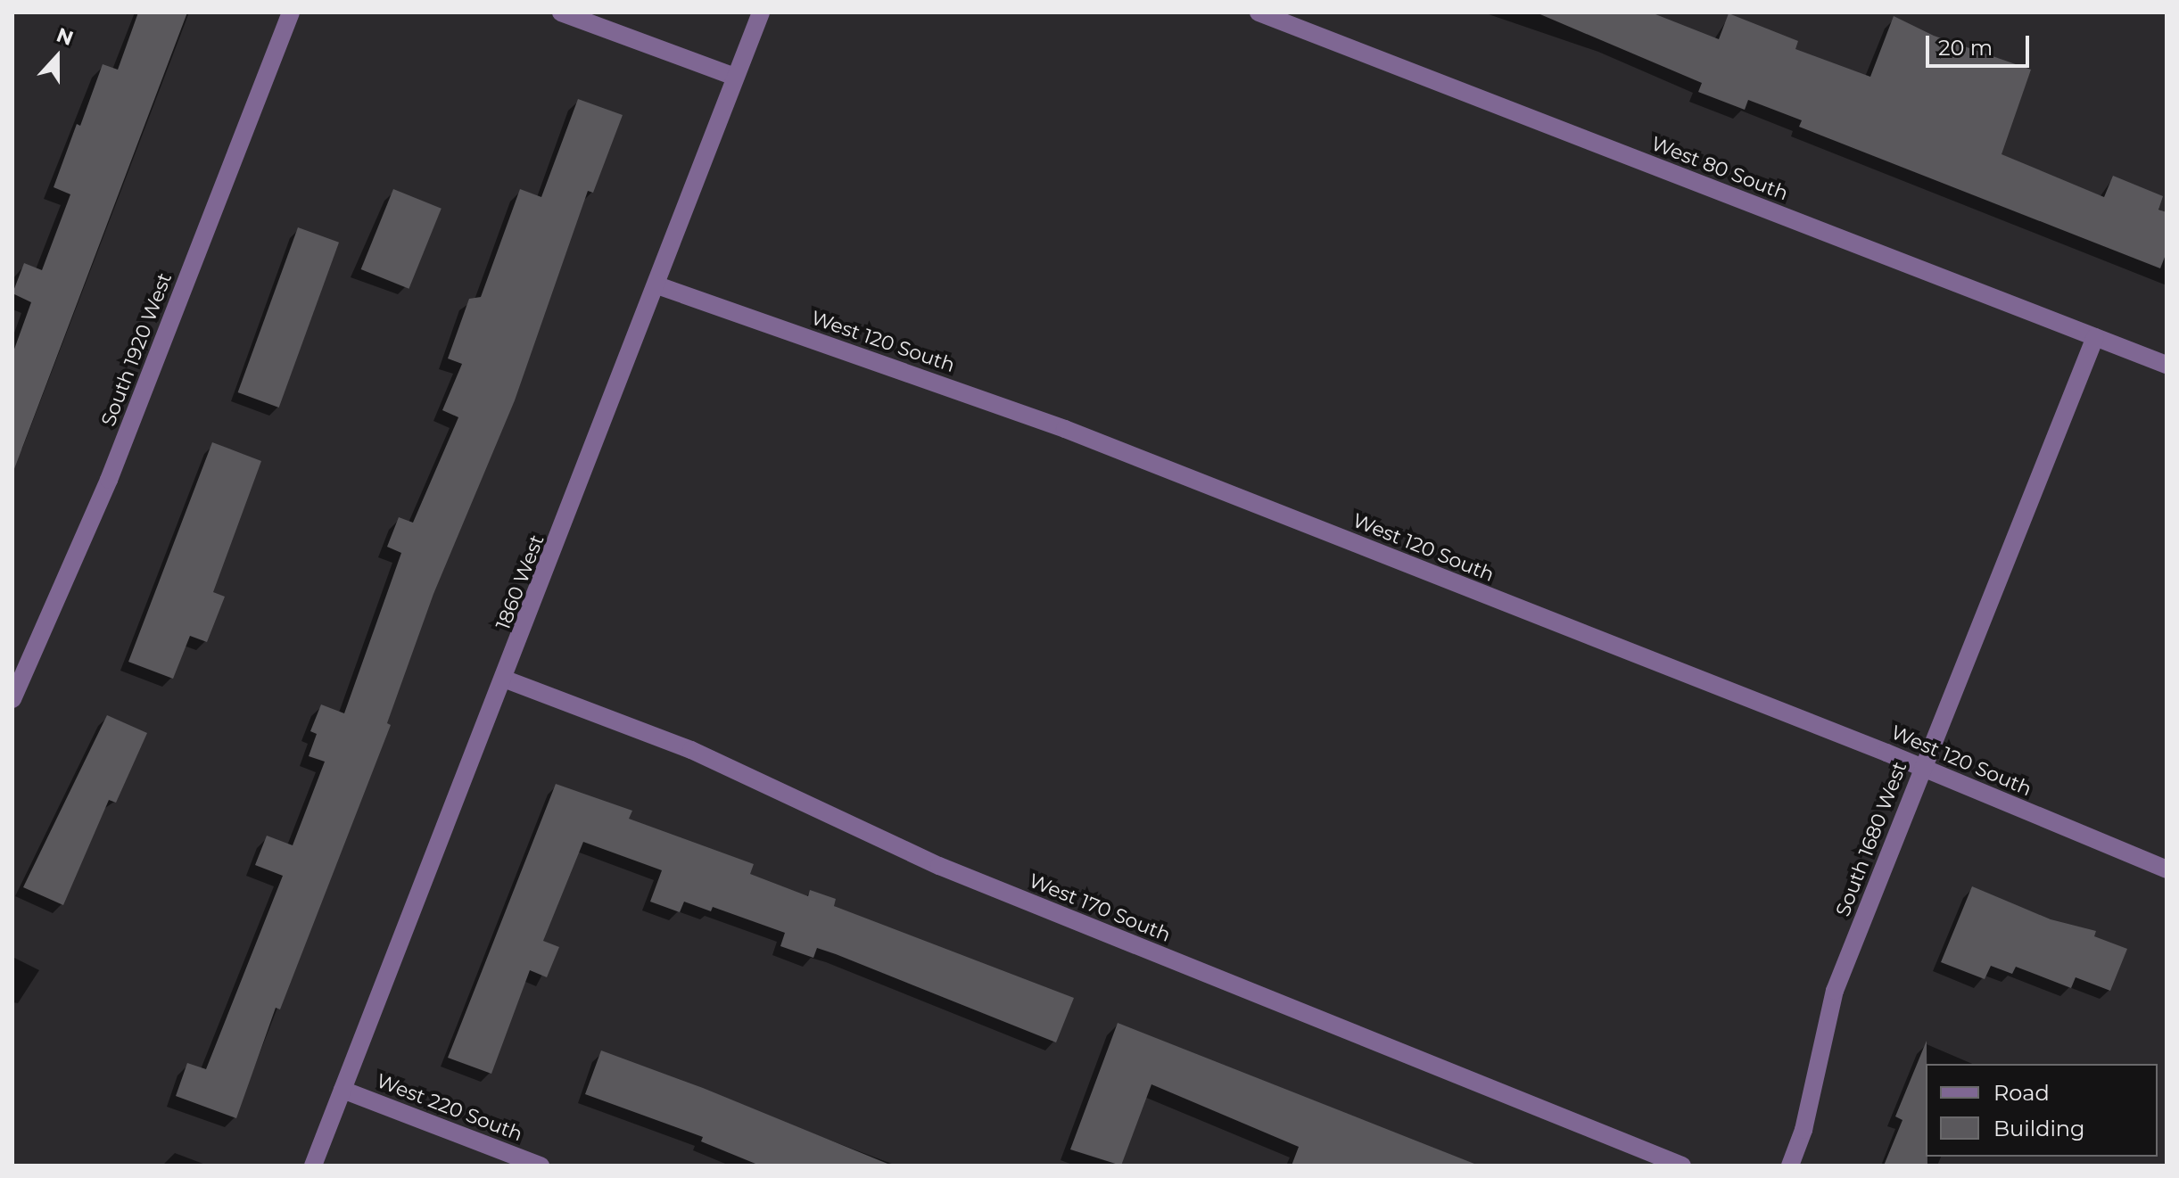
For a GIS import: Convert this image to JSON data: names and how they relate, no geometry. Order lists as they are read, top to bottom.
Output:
{
  "streets": {
    "street": [
      "West 80 South",
      "West 120 South",
      "South 1920 West",
      "1860 West",
      "South 1680 West",
      "West 170 South",
      "West 220 South"
    ]
  },
  "crossings": [
    ["West 80 South", "South 1680 West"],
    ["West 120 South", "1860 West"],
    ["West 120 South", "South 1680 West"],
    ["1860 West", "West 170 South"],
    ["1860 West", "West 220 South"]
  ],
  "legend": ["Road", "Building"],
  "scale_bar": "20 m",
  "north": "top"
}
